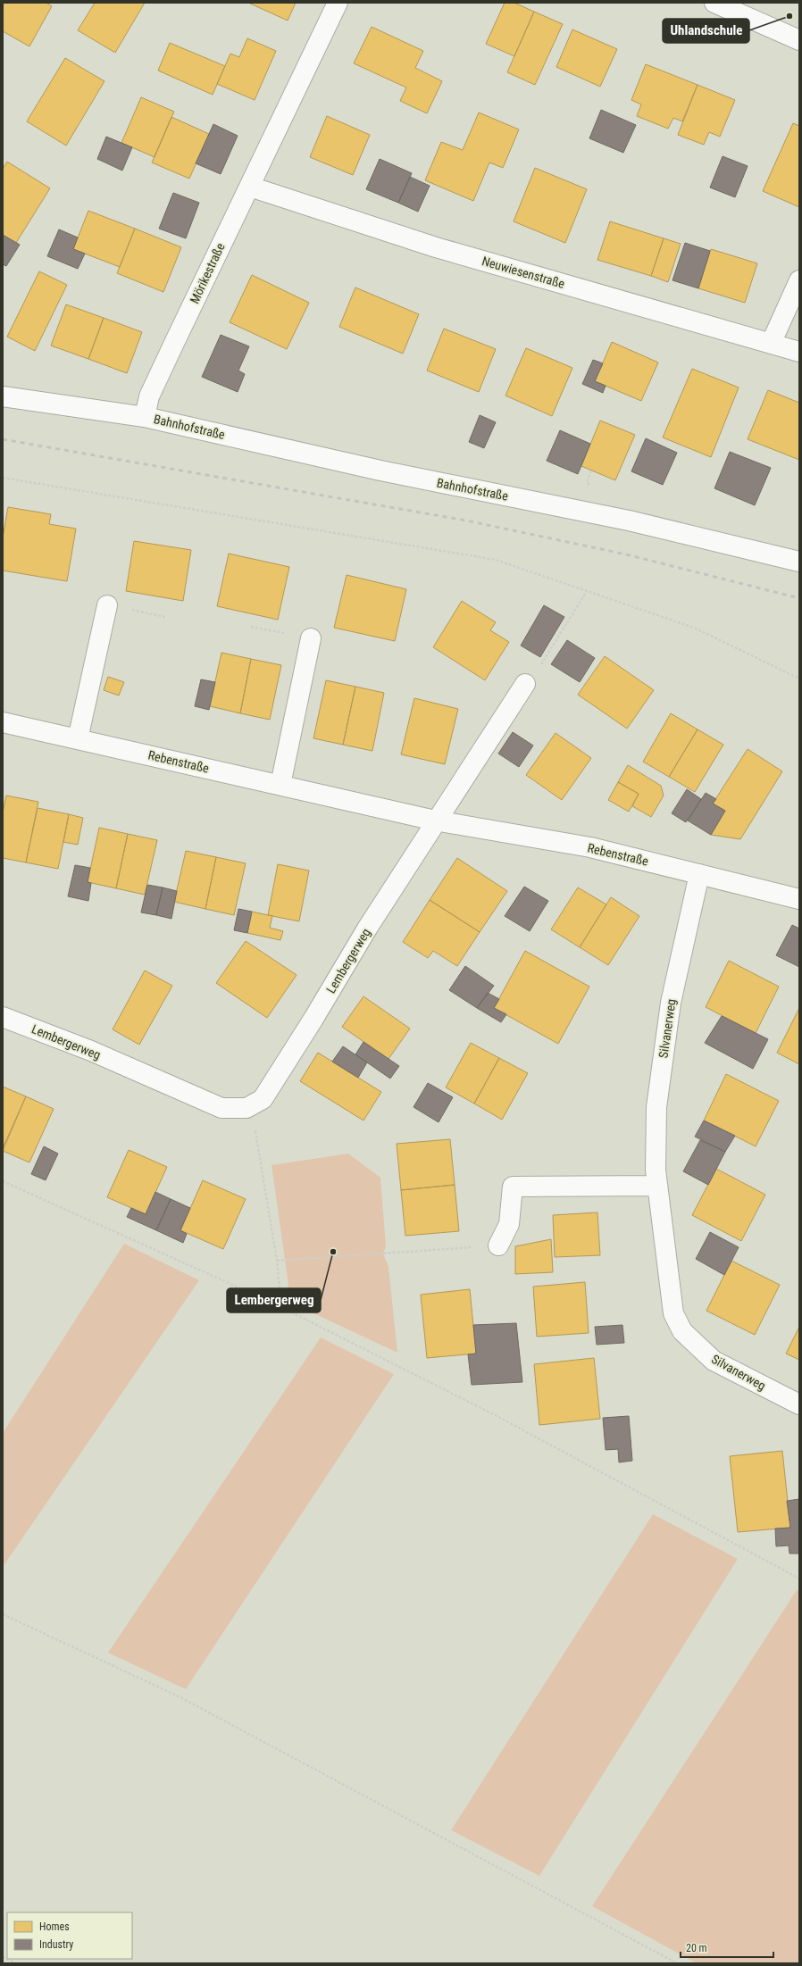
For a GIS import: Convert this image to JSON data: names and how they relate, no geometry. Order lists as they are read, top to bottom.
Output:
{
  "streets": {
    "street": [
      "Neuwiesenstraße",
      "Mörikestraße",
      "Bahnhofstraße",
      "Rebenstraße",
      "Lembergerweg",
      "Silvanerweg"
    ]
  },
  "crossings": [
    ["Neuwiesenstraße", "Mörikestraße"],
    ["Mörikestraße", "Bahnhofstraße"],
    ["Rebenstraße", "Lembergerweg"],
    ["Rebenstraße", "Silvanerweg"]
  ],
  "places": ["Uhlandschule", "Lembergerweg"],
  "legend": ["Homes", "Industry"],
  "scale_bar": "20 m"
}
